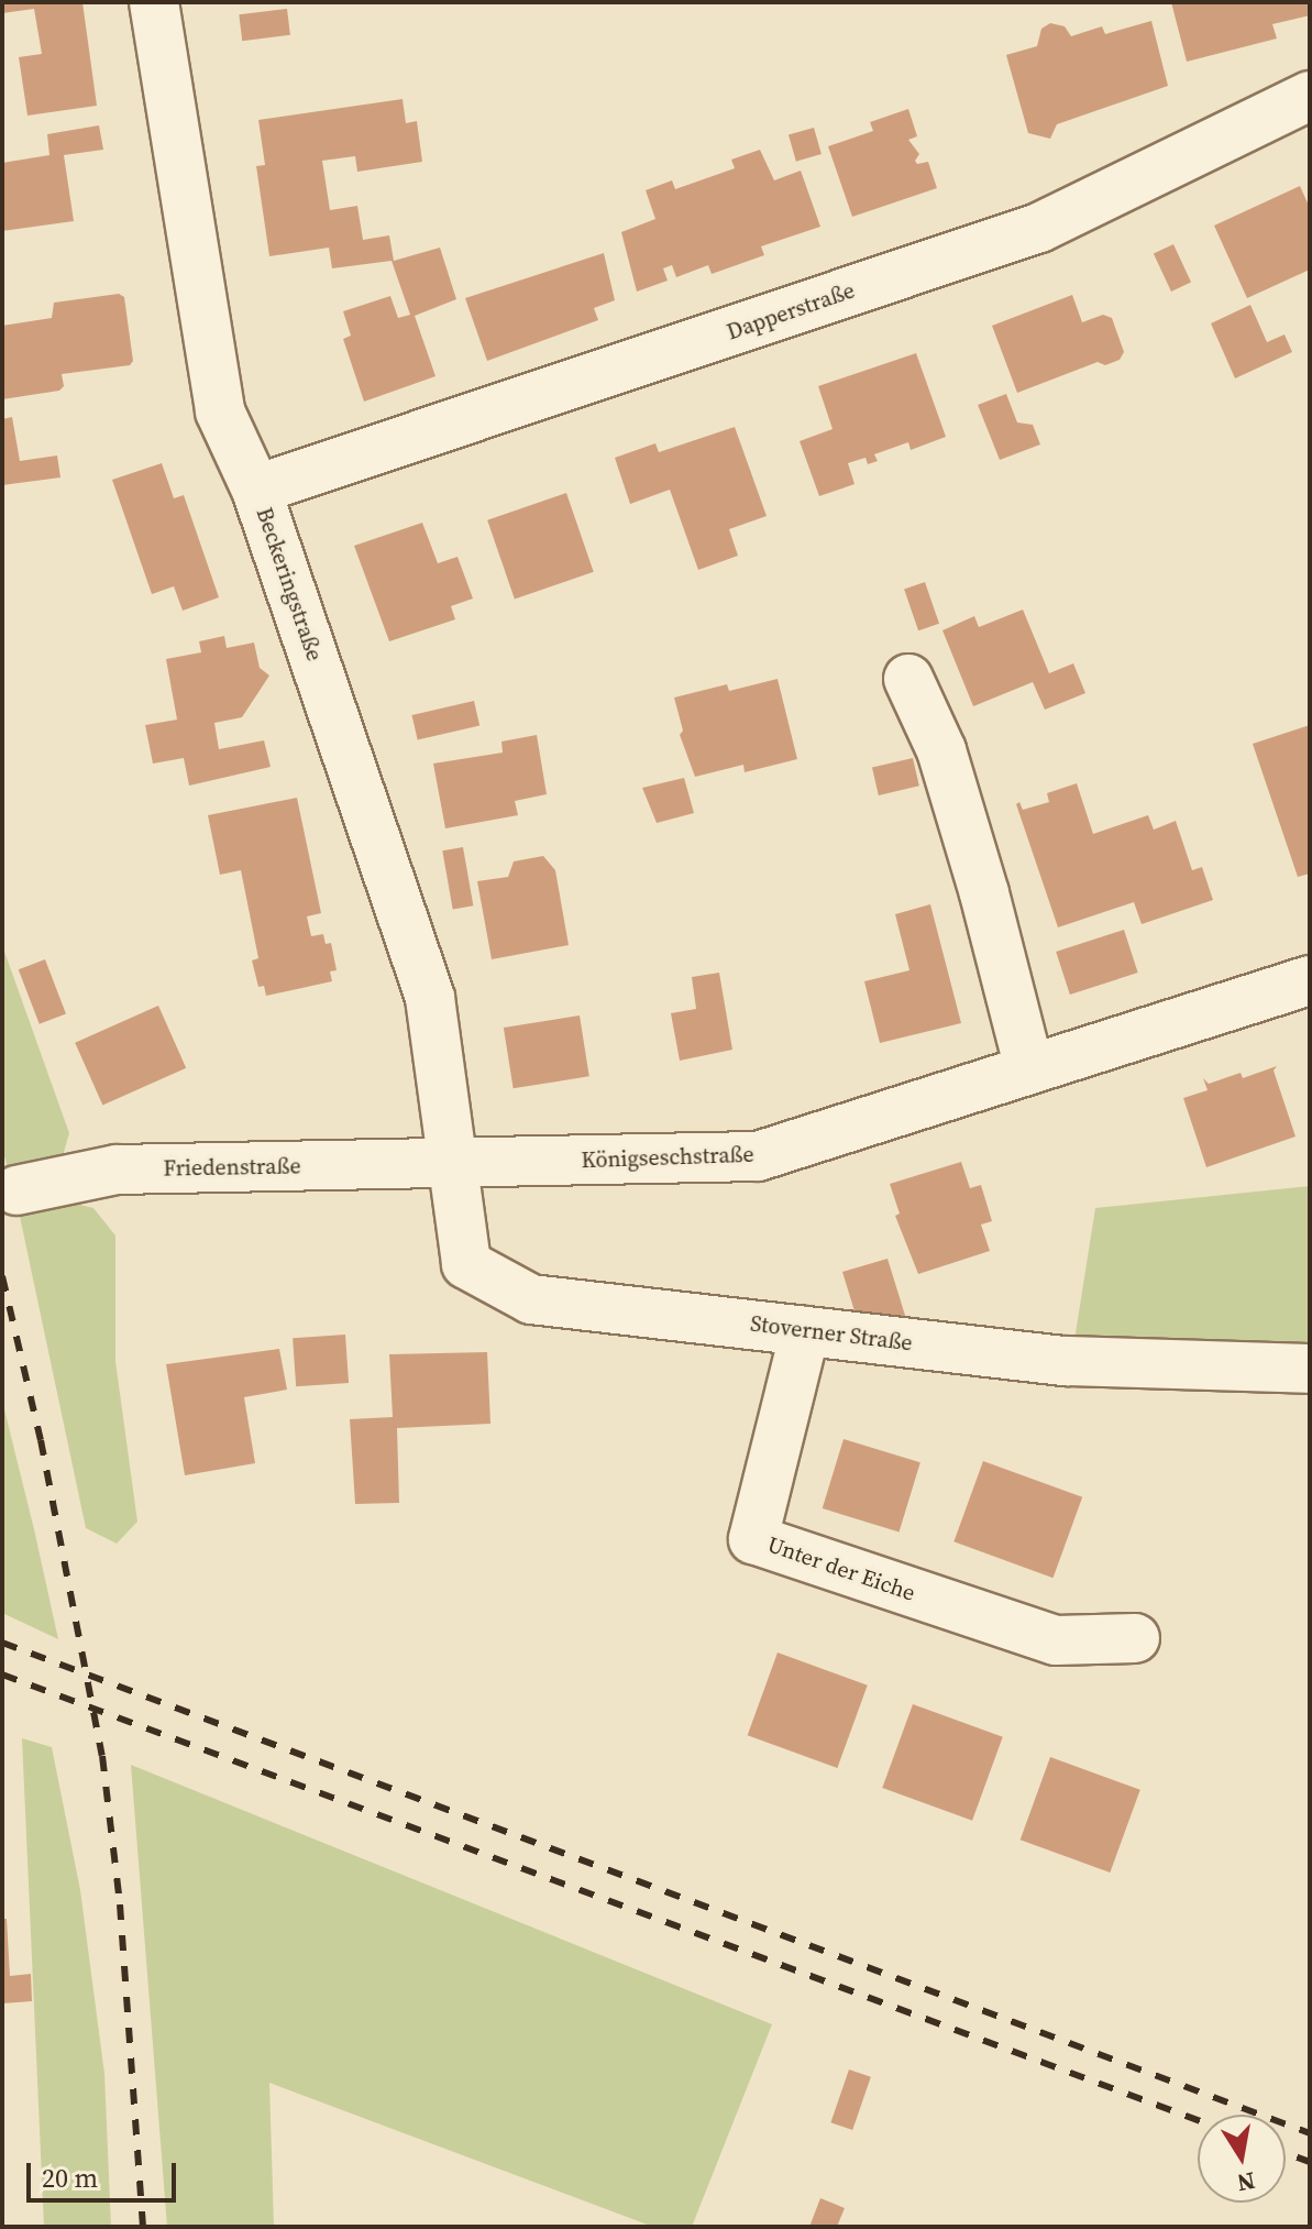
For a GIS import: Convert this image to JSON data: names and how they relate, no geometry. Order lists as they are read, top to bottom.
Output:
{
  "streets": {
    "street": [
      "Dapperstraße",
      "Beckeringstraße",
      "Königseschstraße",
      "Friedenstraße",
      "Stoverner Straße",
      "Unter der Eiche"
    ]
  },
  "crossings": [
    ["Dapperstraße", "Beckeringstraße"],
    ["Beckeringstraße", "Königseschstraße"],
    ["Beckeringstraße", "Friedenstraße"],
    ["Beckeringstraße", "Stoverner Straße"],
    ["Königseschstraße", "Friedenstraße"],
    ["Königseschstraße", "Stoverner Straße"],
    ["Friedenstraße", "Stoverner Straße"],
    ["Stoverner Straße", "Unter der Eiche"]
  ],
  "scale_bar": "20 m",
  "north": "bottom"
}
